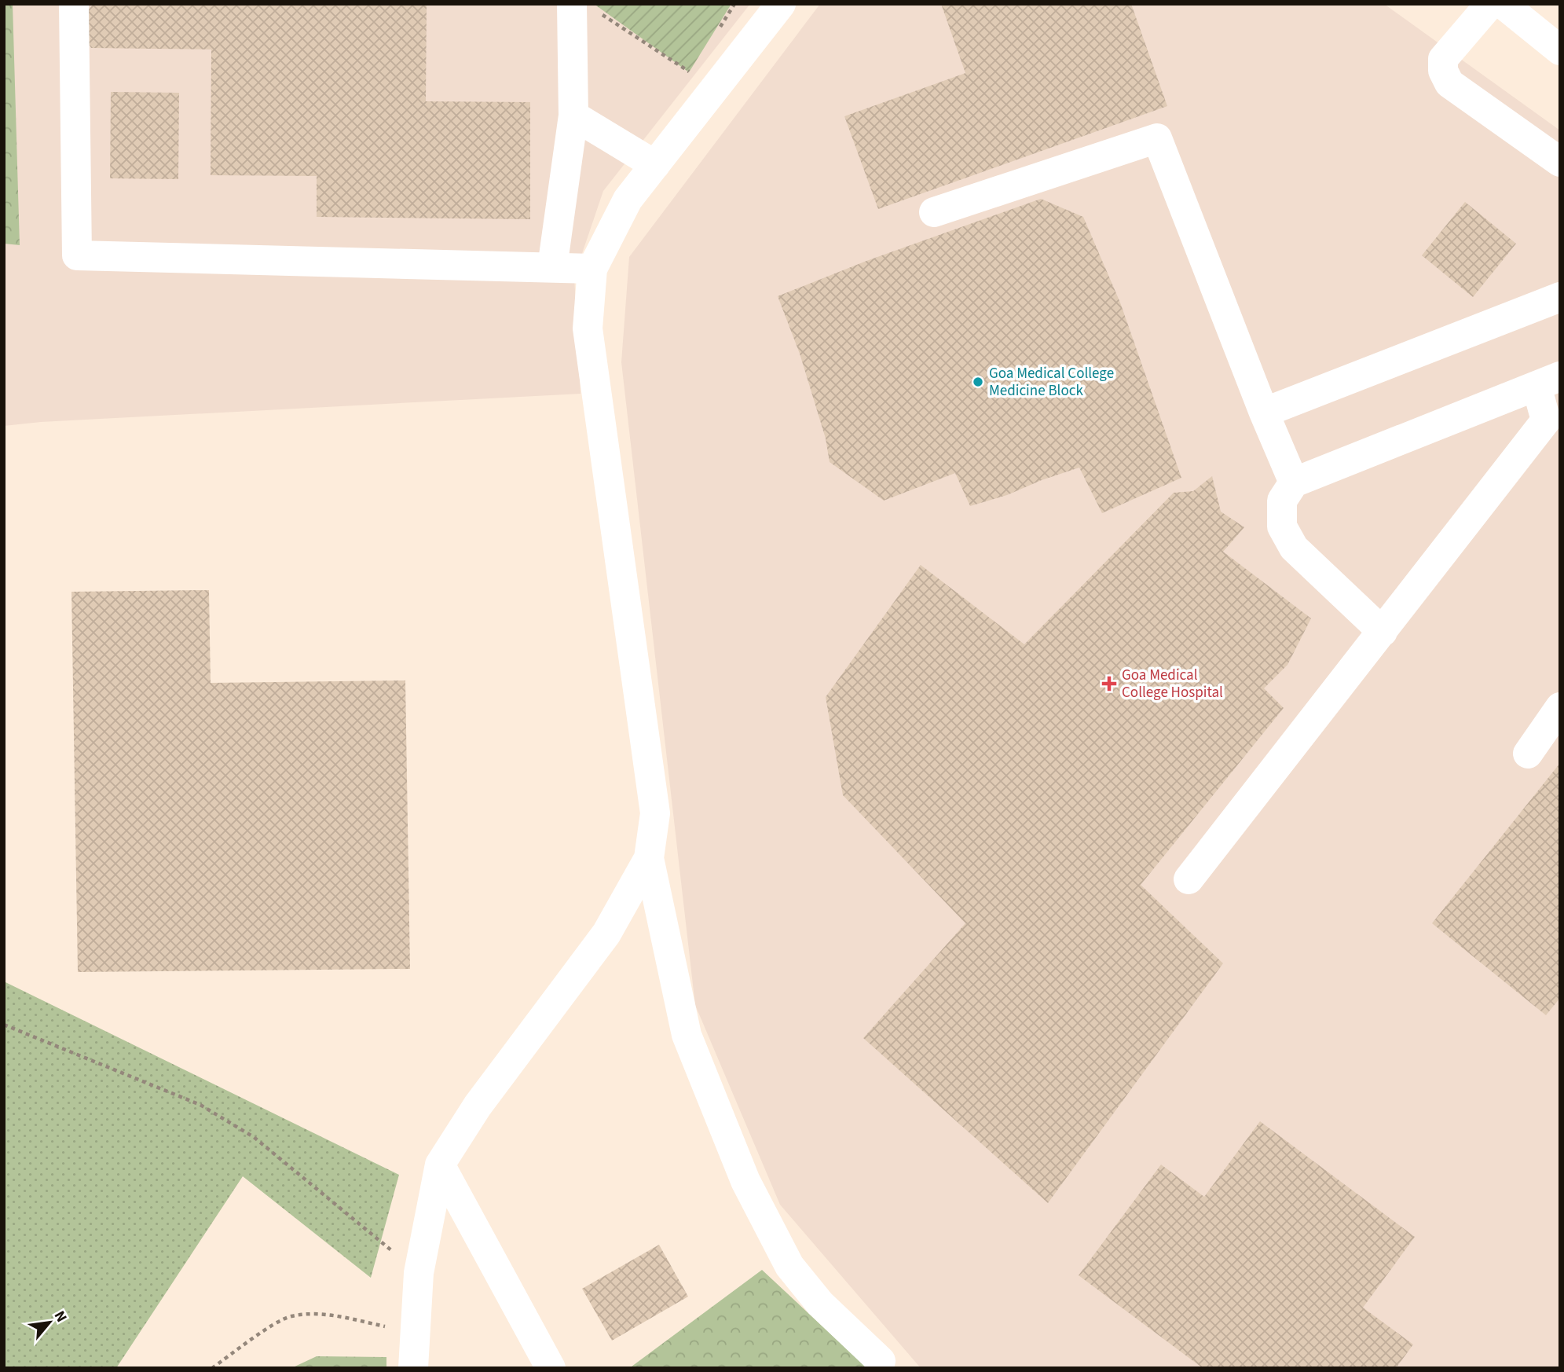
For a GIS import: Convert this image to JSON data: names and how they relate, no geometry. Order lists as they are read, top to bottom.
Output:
{
  "places": {
    "other": ["Goa Medical College Medicine Block"],
    "health": ["Goa Medical College Hospital"]
  },
  "north": "top right"
}
